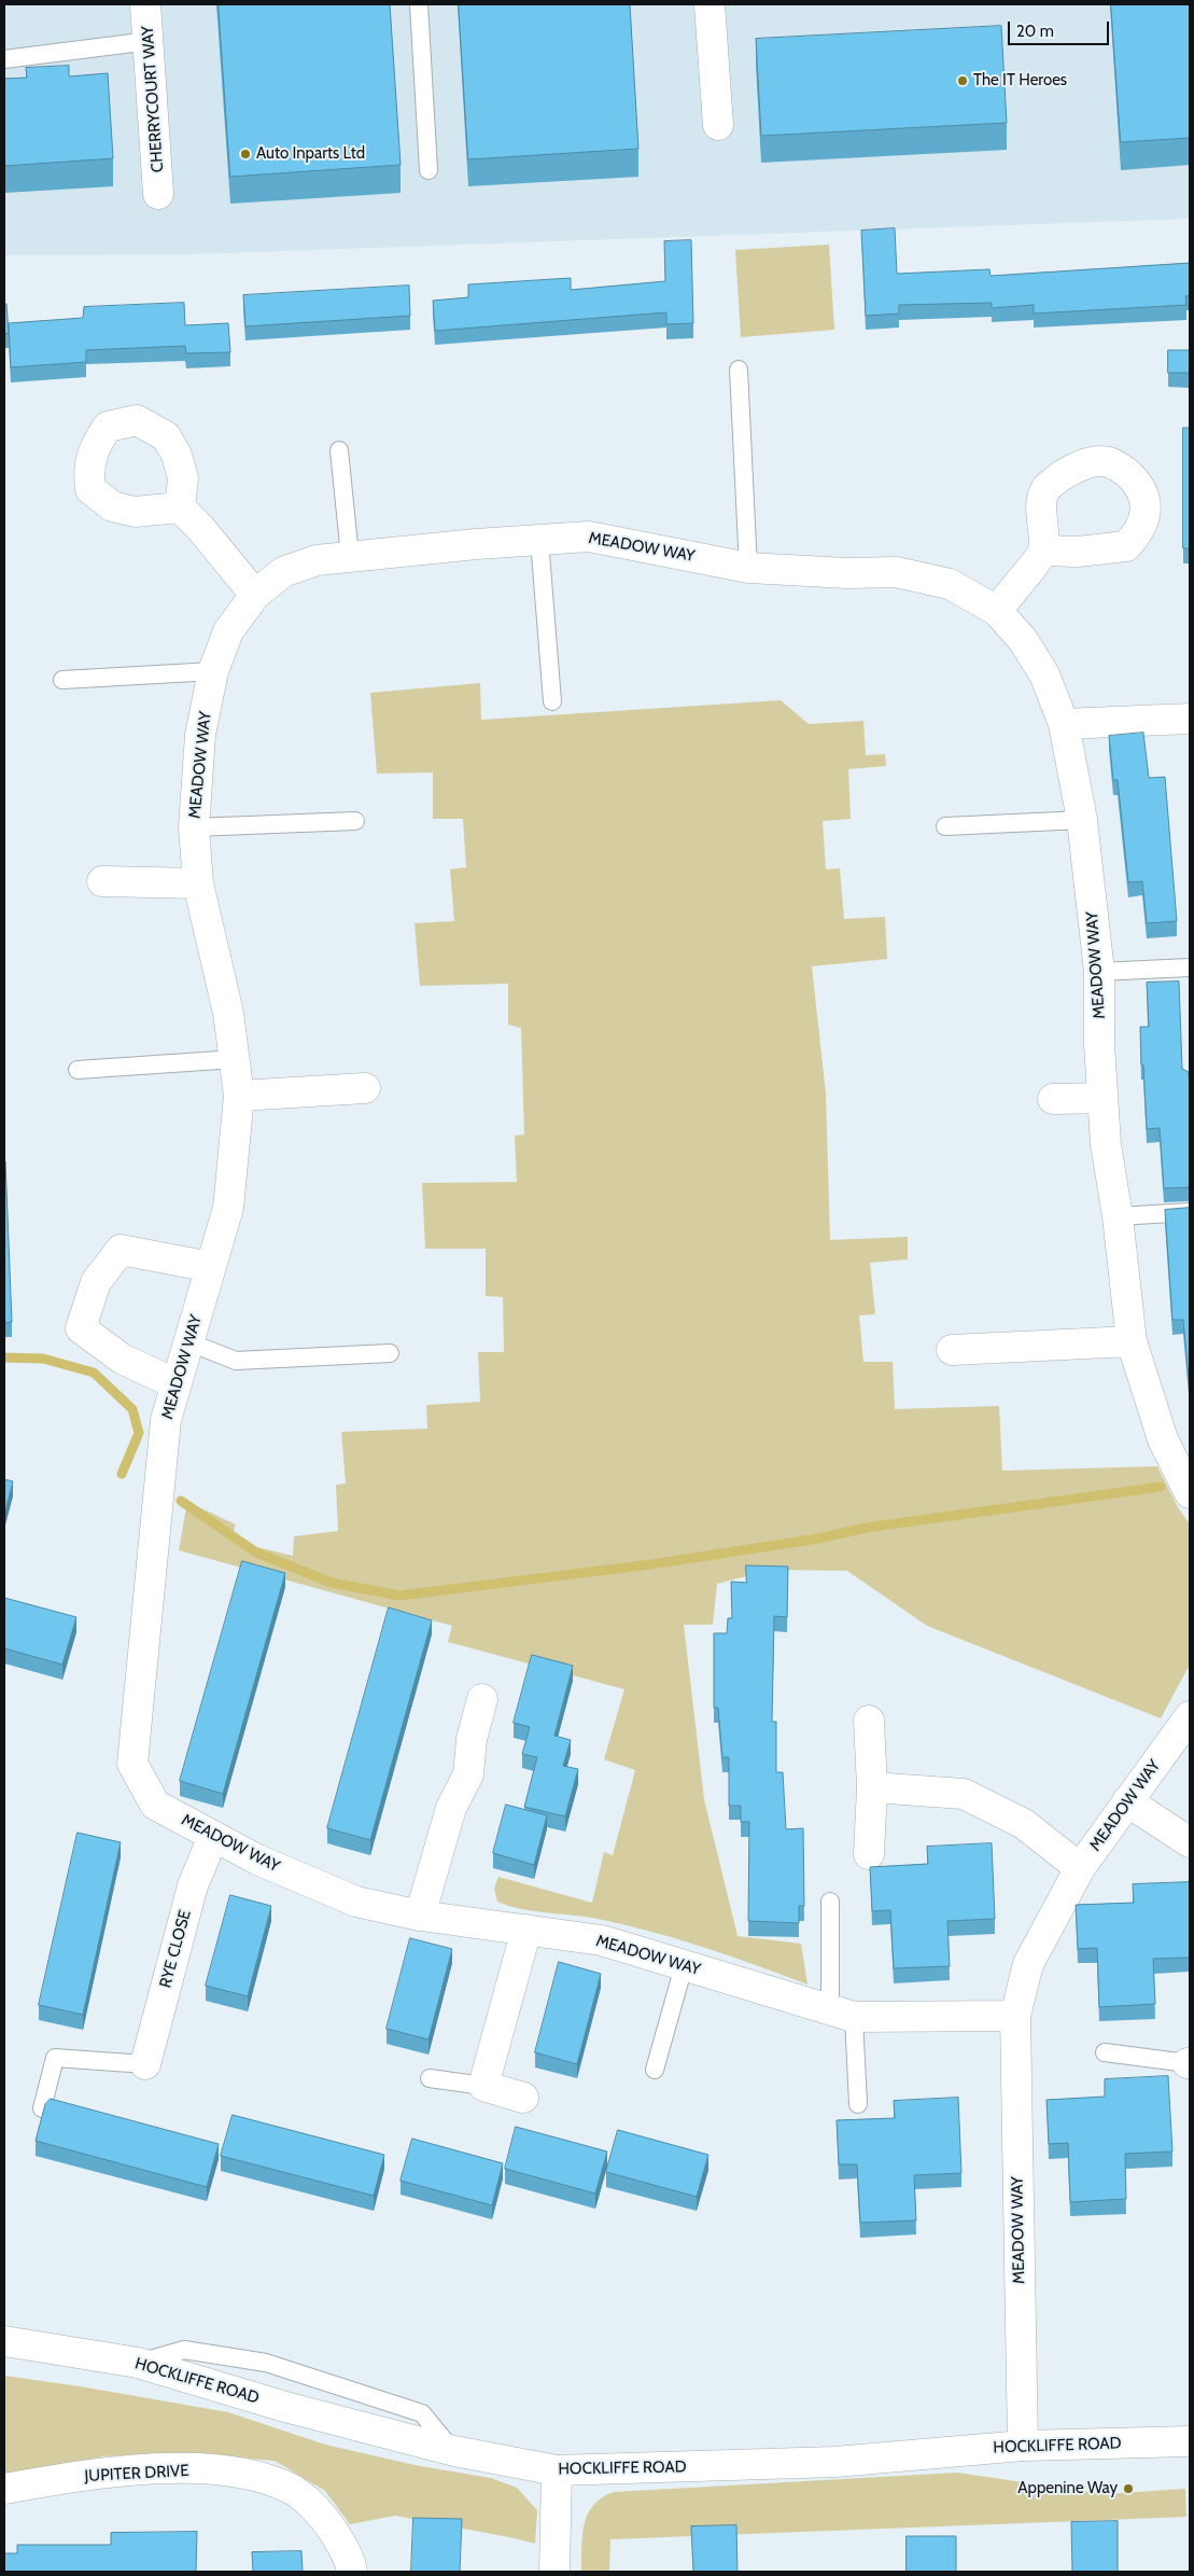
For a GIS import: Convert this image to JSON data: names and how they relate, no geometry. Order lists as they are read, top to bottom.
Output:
{
  "streets": {
    "street": [
      "CHERRYCOURT WAY",
      "MEADOW WAY",
      "RYE CLOSE",
      "HOCKLIFFE ROAD",
      "JUPITER DRIVE"
    ]
  },
  "crossings": [
    ["MEADOW WAY", "RYE CLOSE"],
    ["MEADOW WAY", "HOCKLIFFE ROAD"]
  ],
  "places": ["The IT Heroes", "Auto Inparts Ltd", "Appenine Way"],
  "scale_bar": "20 m"
}
